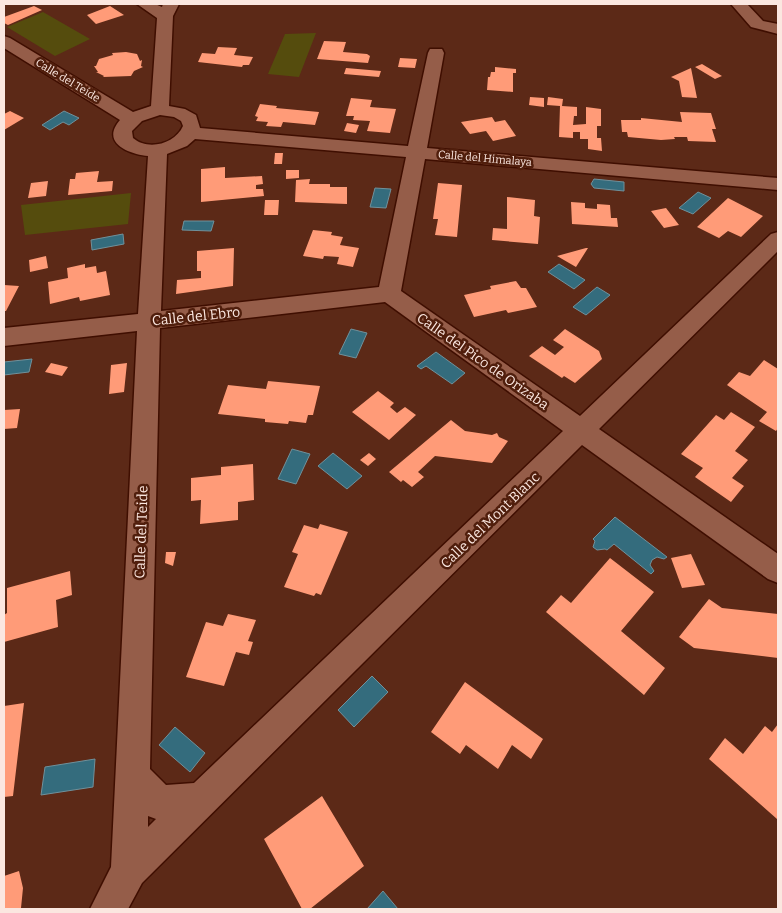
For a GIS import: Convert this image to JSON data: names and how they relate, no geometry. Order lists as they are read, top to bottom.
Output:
{
  "streets": {
    "street": [
      "Calle del Teide",
      "Calle del Himalaya",
      "Calle del Ebro",
      "Calle del Pico de Orizaba",
      "Calle del Mont Blanc"
    ]
  },
  "crossings": [
    ["Calle del Teide", "Calle del Himalaya"],
    ["Calle del Teide", "Calle del Ebro"],
    ["Calle del Teide", "Calle del Mont Blanc"],
    ["Calle del Ebro", "Calle del Pico de Orizaba"],
    ["Calle del Pico de Orizaba", "Calle del Mont Blanc"]
  ]
}
